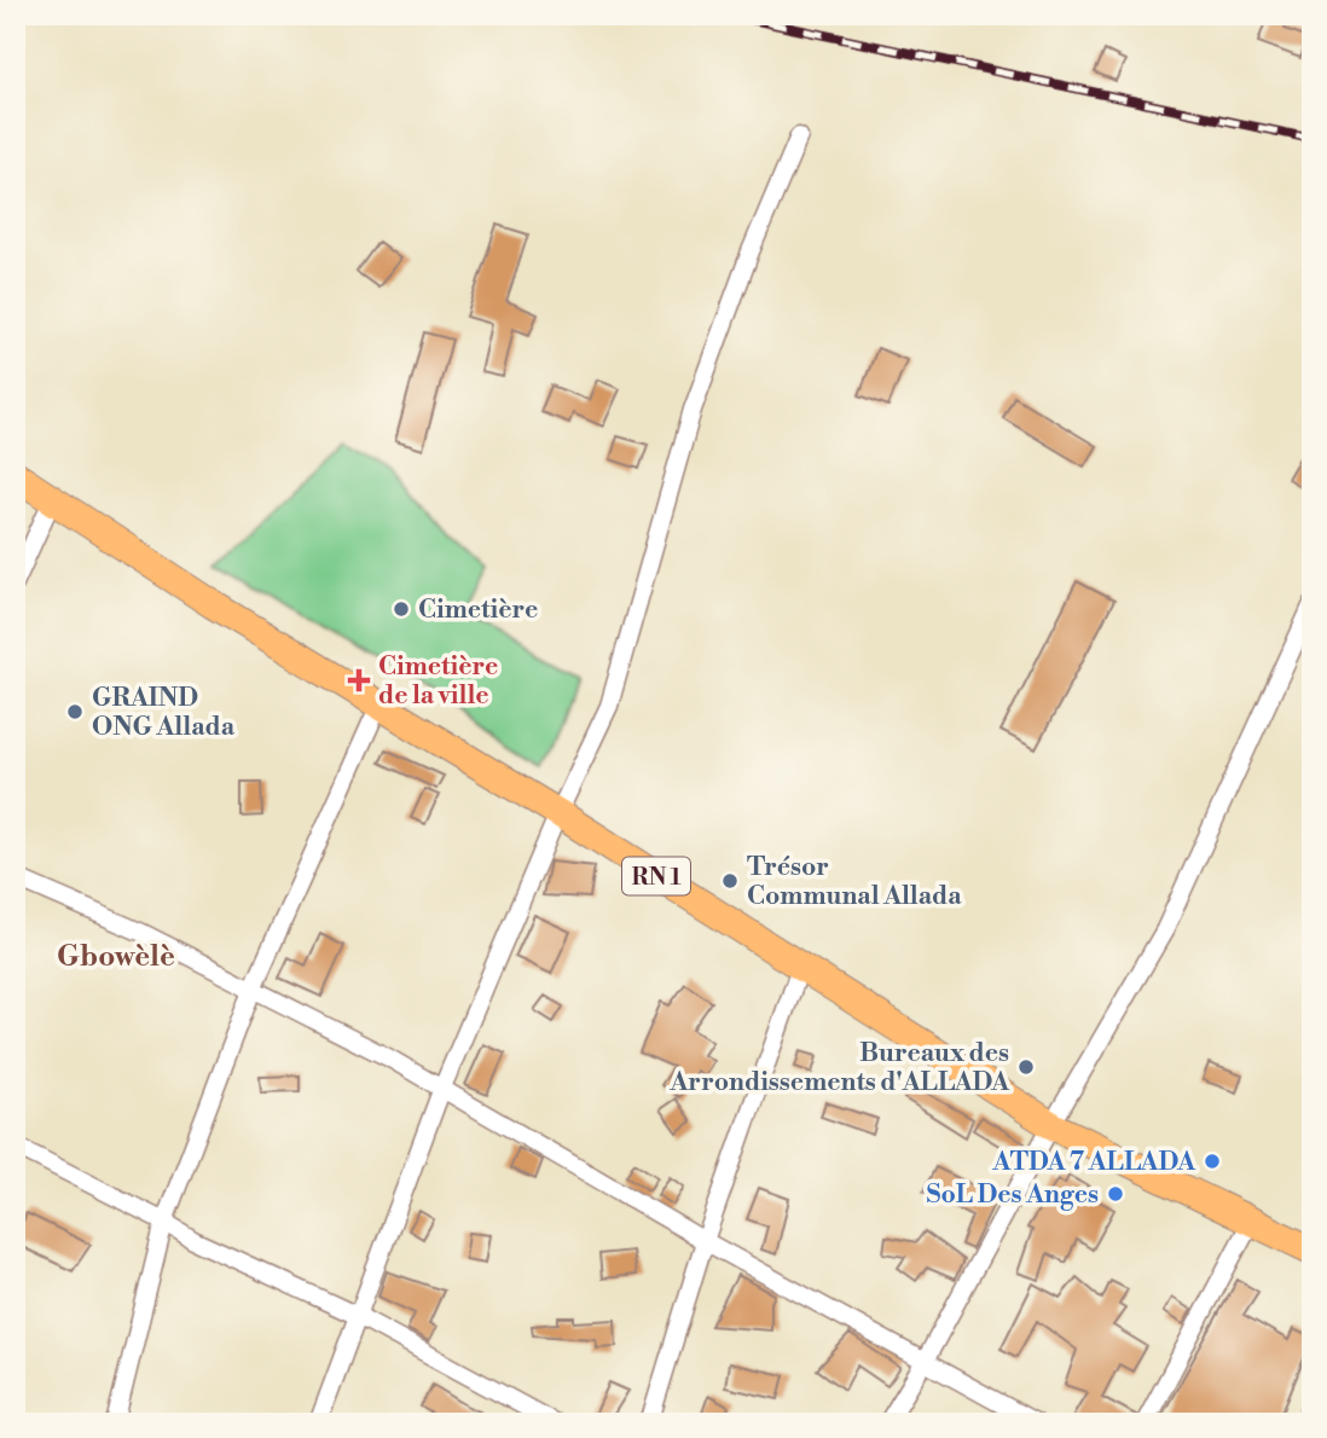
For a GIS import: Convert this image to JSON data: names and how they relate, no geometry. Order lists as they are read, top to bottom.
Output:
{
  "streets": {
    "main road": ["RN 1"]
  },
  "districts": ["Gbowèlè"],
  "places": {
    "other": [
      "Cimetière",
      "GRAIND ONG Allada",
      "Trésor Communal Allada",
      "Bureaux des Arrondissements d'ALLADA",
      "ATDA 7 ALLADA",
      "SoL Des Anges"
    ],
    "health": ["Cimetière de la ville"]
  }
}
